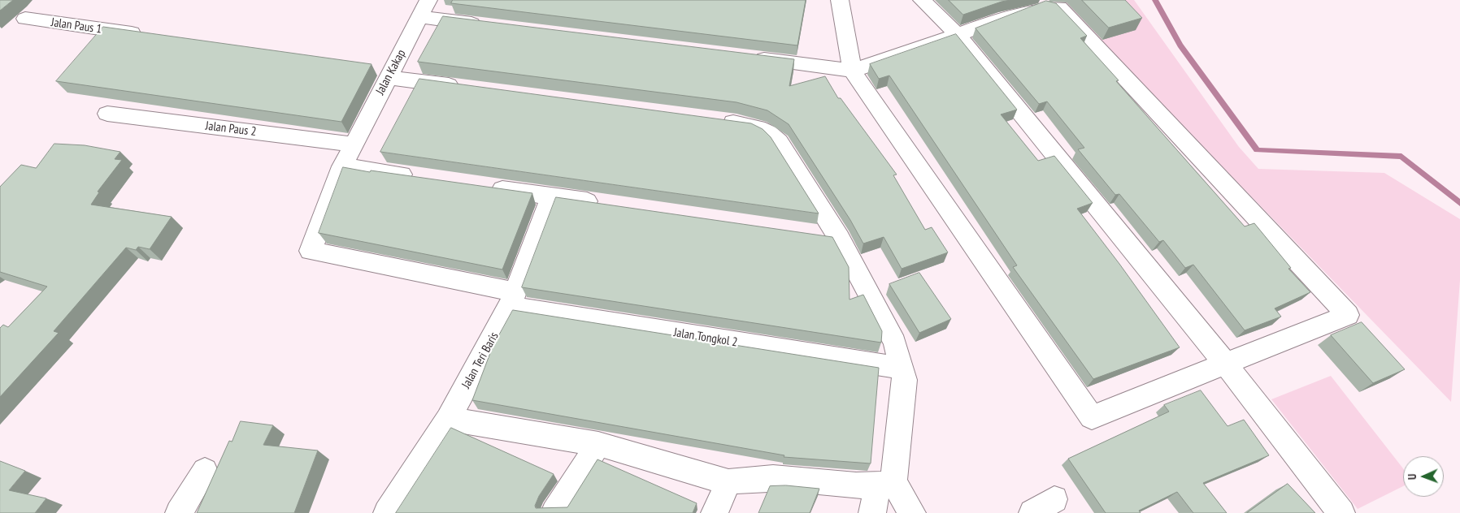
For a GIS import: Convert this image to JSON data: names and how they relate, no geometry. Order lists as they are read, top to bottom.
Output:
{
  "streets": {
    "street": [
      "Jalan Paus 1",
      "Jalan Kakap",
      "Jalan Paus 2",
      "Jalan Tongkol 2",
      "Jalan Teri Baris"
    ]
  },
  "crossings": [
    ["Jalan Kakap", "Jalan Paus 2"],
    ["Jalan Kakap", "Jalan Tongkol 2"],
    ["Jalan Tongkol 2", "Jalan Teri Baris"]
  ],
  "north": "left"
}
